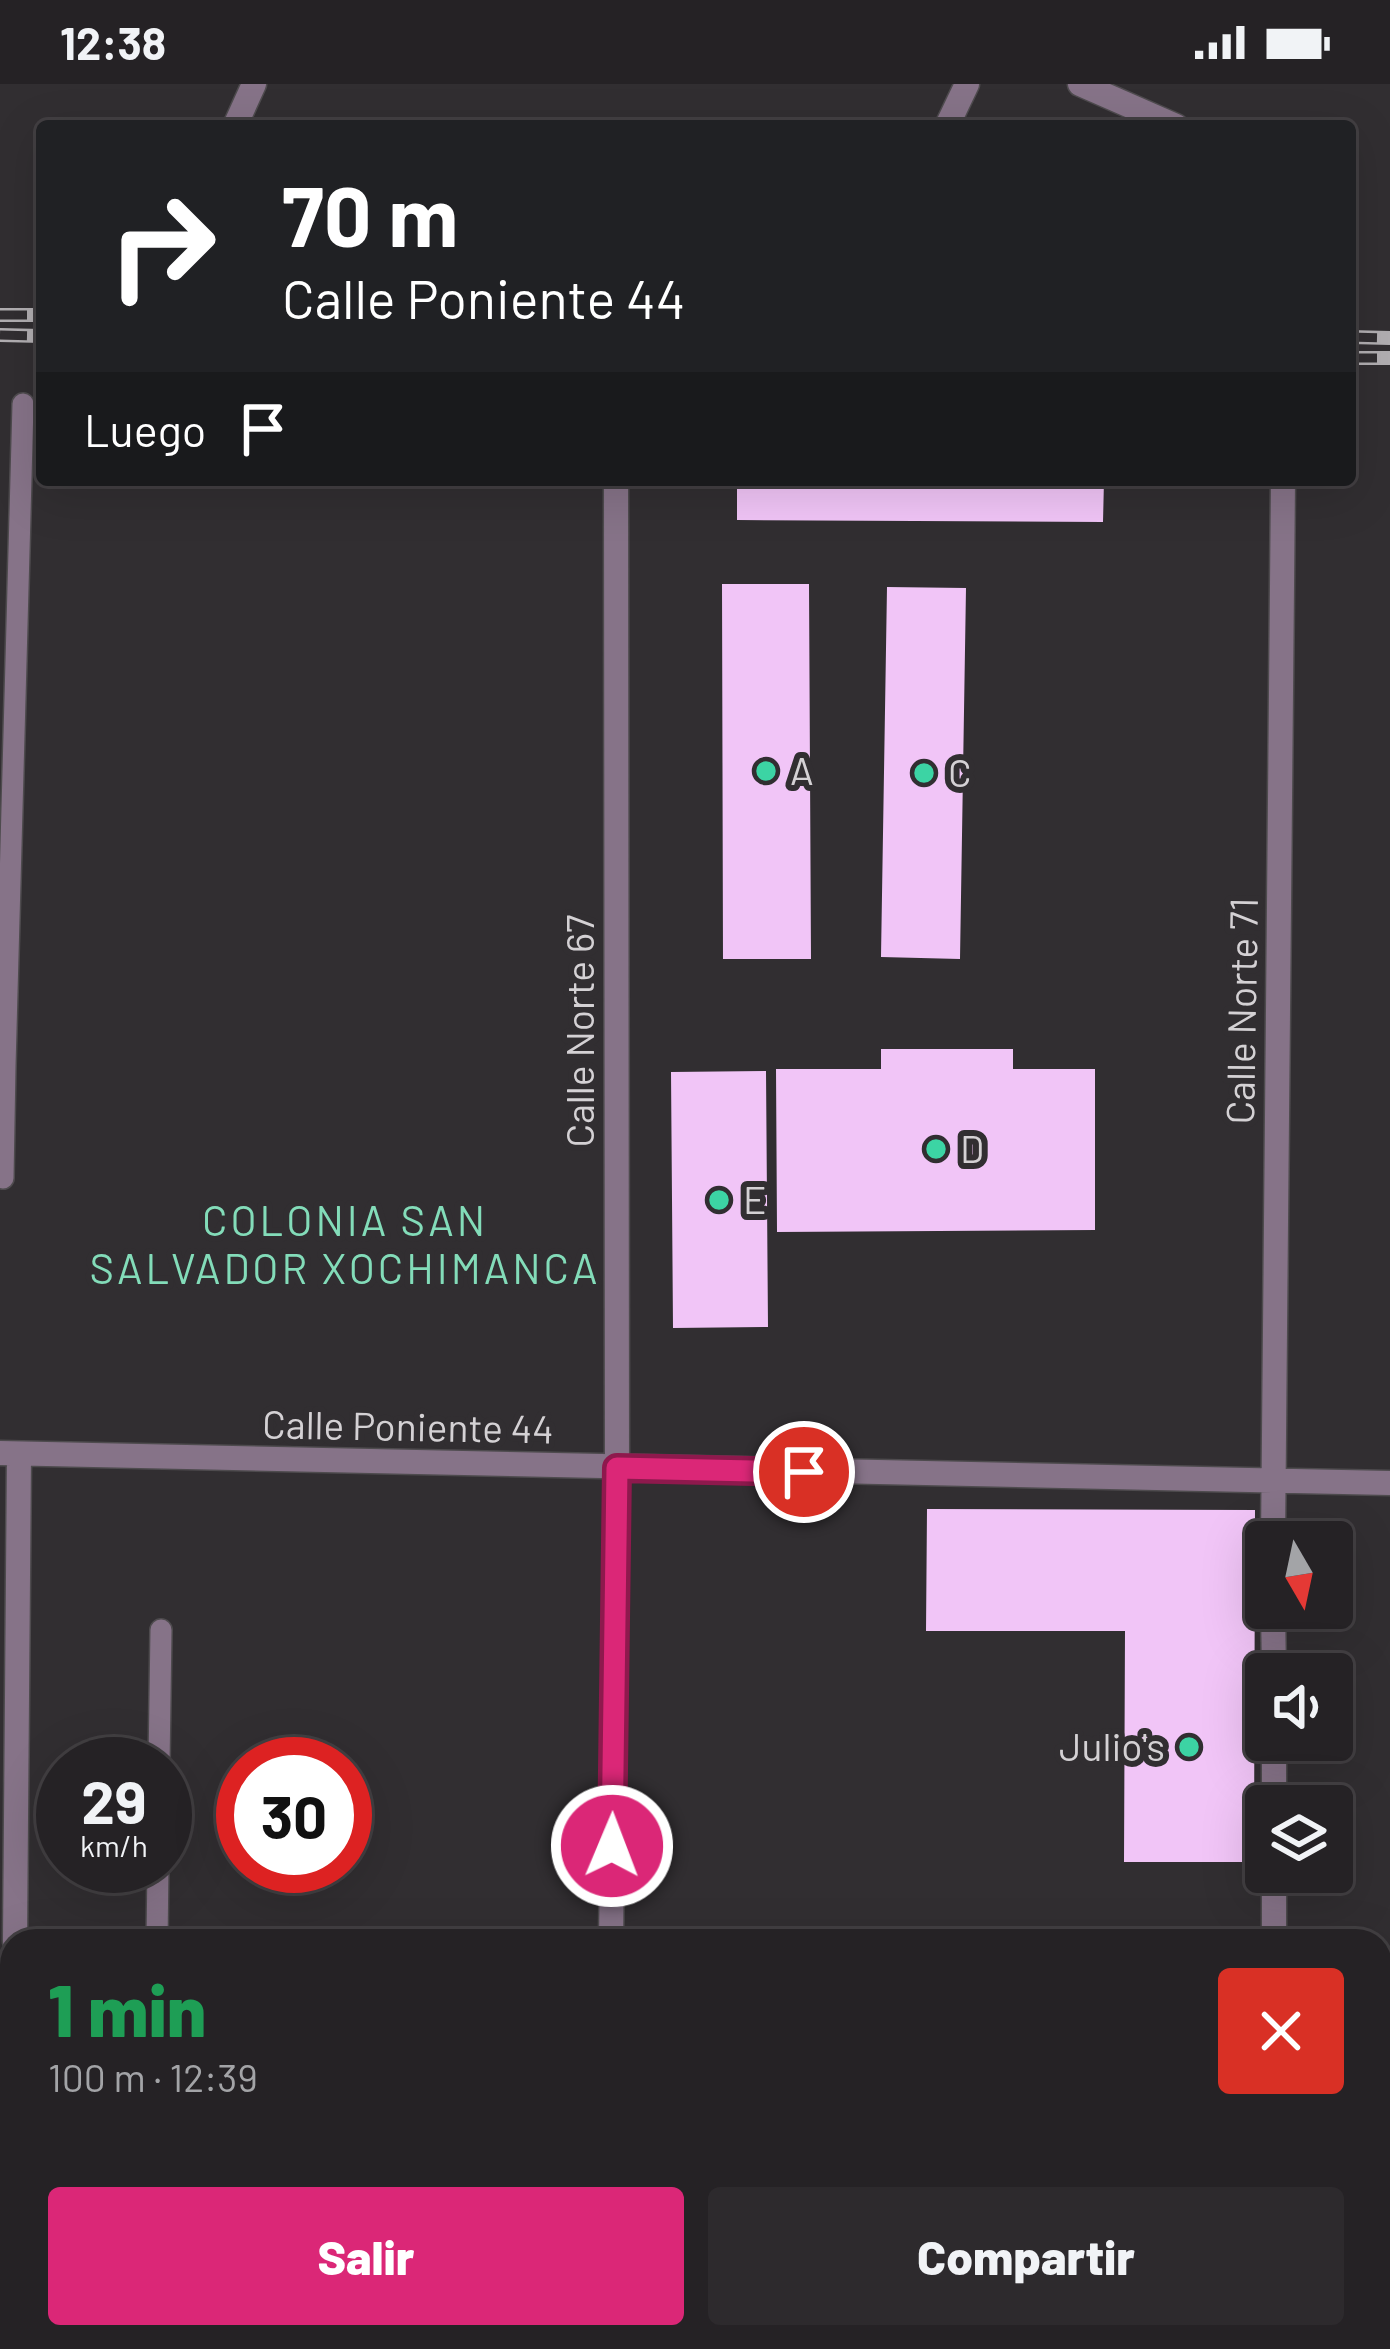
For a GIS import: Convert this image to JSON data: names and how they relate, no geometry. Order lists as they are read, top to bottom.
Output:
{
  "streets": {
    "street": ["Calle Norte 71", "Calle Norte 67", "Calle Poniente 44"]
  },
  "crossings": [
    ["Calle Norte 71", "Calle Poniente 44"],
    ["Calle Norte 67", "Calle Poniente 44"]
  ],
  "districts": ["COLONIA SAN SALVADOR XOCHIMANCA"],
  "places": [
    "A",
    "C",
    "D",
    "E",
    "Julio's"
  ],
  "north": "bottom",
  "page": {
    "status": "12:38",
    "turn": ["70 m", "Calle Poniente 44"],
    "then": "Luego",
    "speed": "29 km/h",
    "limit": "30",
    "heading": ["1 min", "100 m · 12:39"],
    "buttons": ["Salir", "Compartir"]
  }
}
